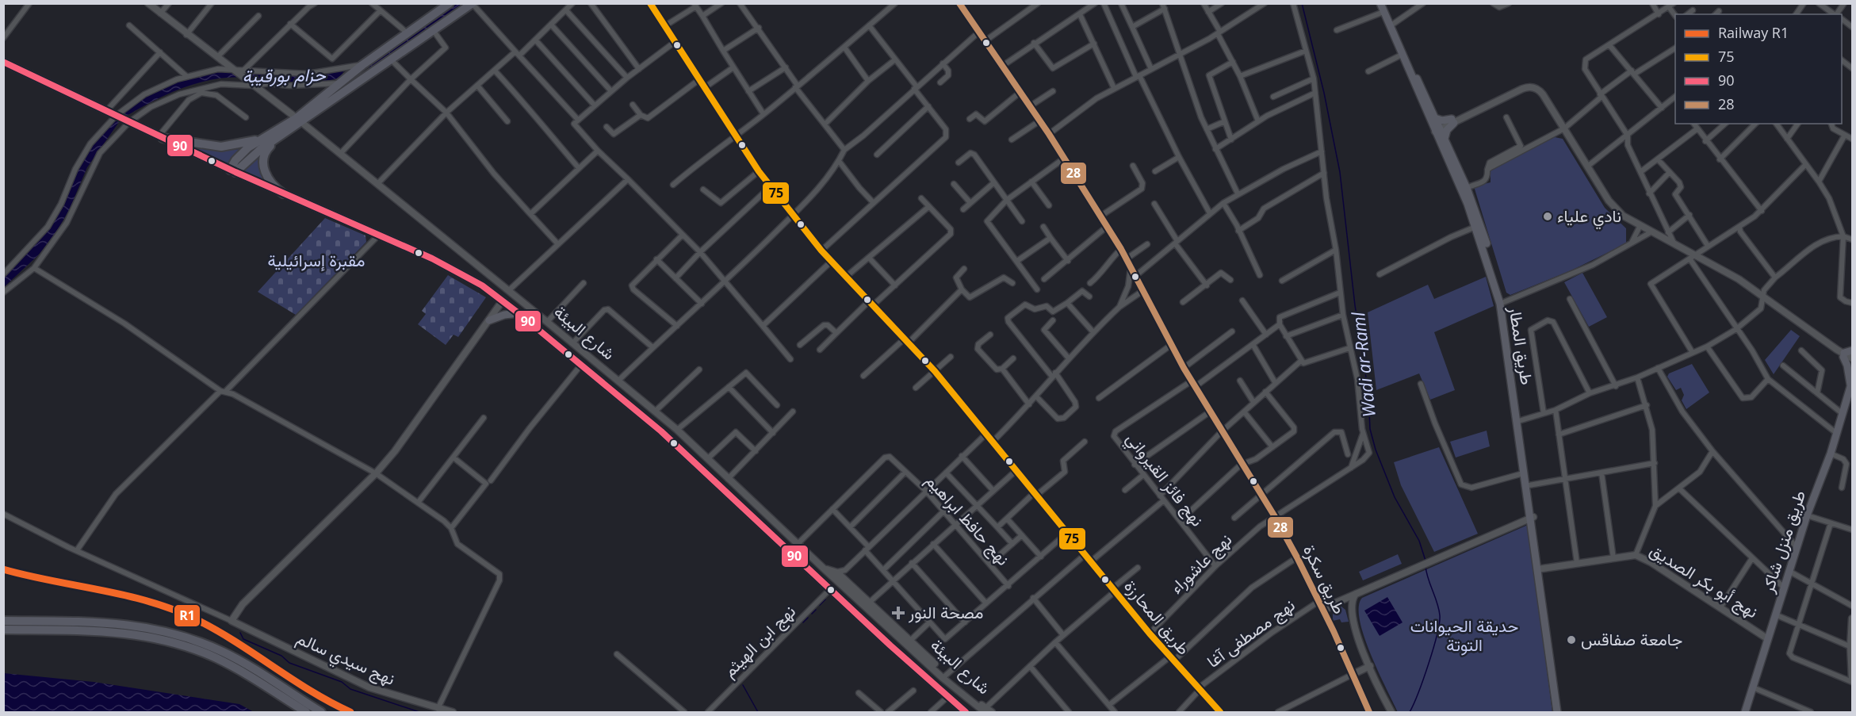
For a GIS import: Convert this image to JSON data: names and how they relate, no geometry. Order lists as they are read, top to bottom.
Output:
{
  "streets": {
    "main road": ["طريق المطار", "طريق منزل شاكر"],
    "street": [
      "شارع البيئة",
      "نهج فائز القيرواني",
      "نهج حافظ ابراهيم",
      "نهج عاشوراء",
      "طريق سكرة",
      "نهج أبو بكر الصديق",
      "طريق المحارزة",
      "نهج مصطفى آغا",
      "نهج ابن الهيثم",
      "نهج سيدي سالم"
    ]
  },
  "crossings": [
    ["طريق المطار", "نهج أبو بكر الصديق"],
    ["نهج فائز القيرواني", "نهج عاشوراء"],
    ["نهج فائز القيرواني", "طريق سكرة"],
    ["طريق منزل شاكر", "نهج أبو بكر الصديق"],
    ["نهج عاشوراء", "طريق سكرة"],
    ["نهج عاشوراء", "طريق المحارزة"],
    ["طريق سكرة", "نهج مصطفى آغا"],
    ["طريق المحارزة", "نهج مصطفى آغا"]
  ],
  "water": ["حزام بورقيبة", "Wadi ar-Raml"],
  "parks": ["مقبرة إسرائيلية", "حديقة الحيوانات التوتة"],
  "places": {
    "other": ["نادي علياء", "جامعة صفاقس"],
    "health": ["مصحة النور"]
  },
  "lines": [
    "transit line 75",
    "transit line 28",
    "transit line 90",
    "rail line R1"
  ],
  "legend": [
    "Railway R1",
    "75",
    "90",
    "28"
  ]
}
